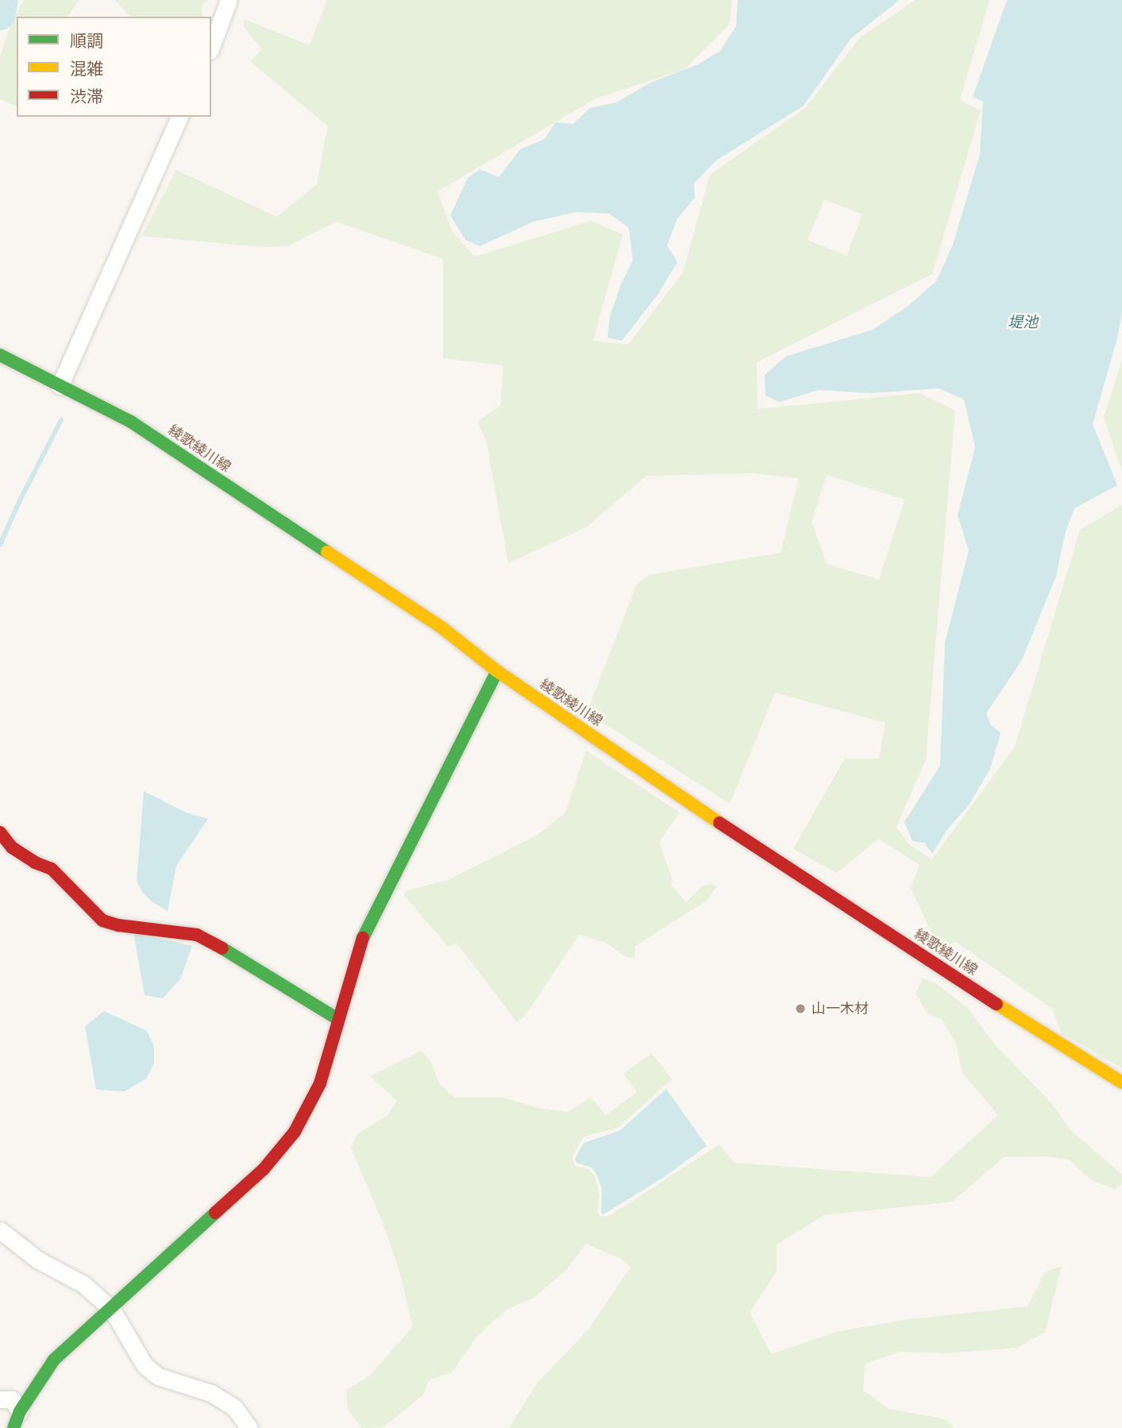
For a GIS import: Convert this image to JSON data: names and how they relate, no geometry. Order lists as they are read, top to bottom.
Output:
{
  "streets": {
    "main road": ["綾歌綾川線"]
  },
  "water": ["堤池"],
  "places": ["山一木材"],
  "legend": ["順調", "混雑", "渋滞"]
}
